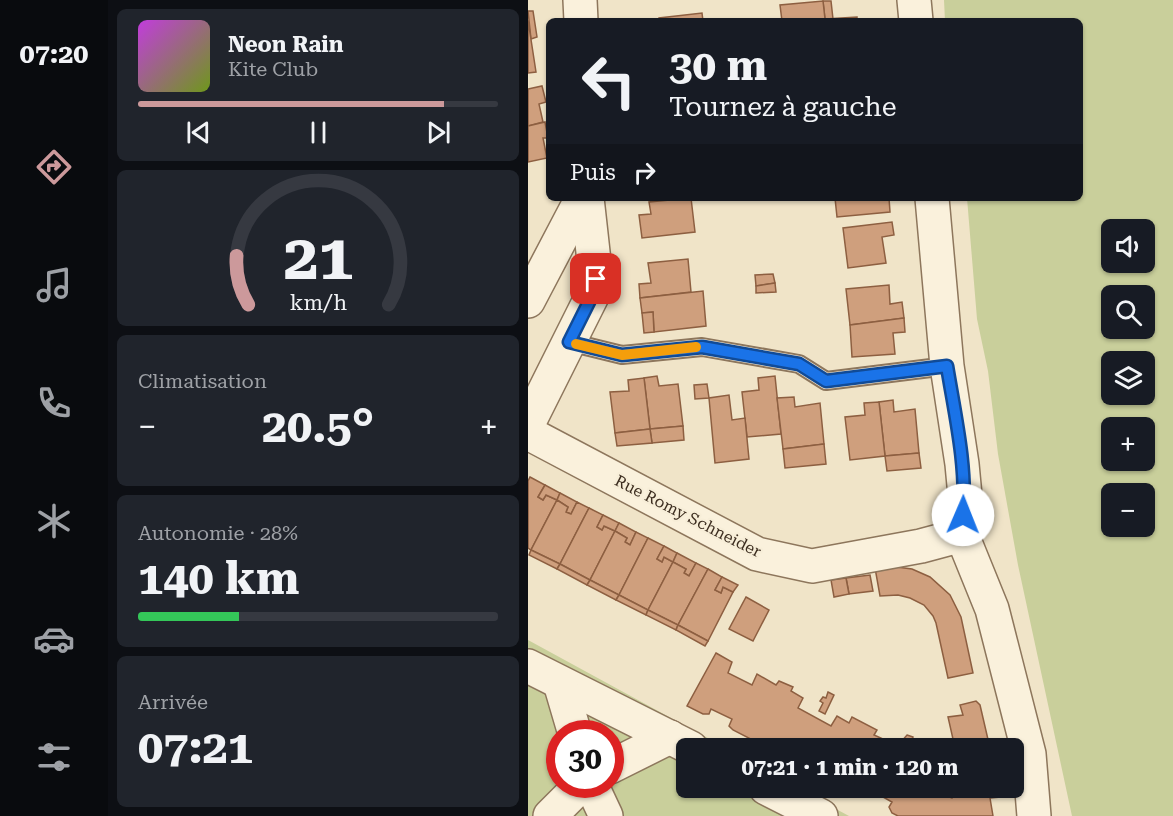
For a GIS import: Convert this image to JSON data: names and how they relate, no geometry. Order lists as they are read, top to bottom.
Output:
{
  "streets": {
    "street": ["Rue Romy Schneider"]
  },
  "page": {
    "tabs": "07:20",
    "turn": ["30 m", "Tournez à gauche"],
    "song": ["Neon Rain", "Kite Club"],
    "then": "Puis",
    "map_buttons": ["+", "−"],
    "tile": [
      "Climatisation",
      ["Autonomie · 28%", "140 km"],
      ["Arrivée", "07:21"]
    ],
    "heat": ["−", "20.5°", "+"],
    "limit": "30",
    "trip": "07:21 · 1 min · 120 m",
    "gauge": ["21", "km/h"]
  }
}
